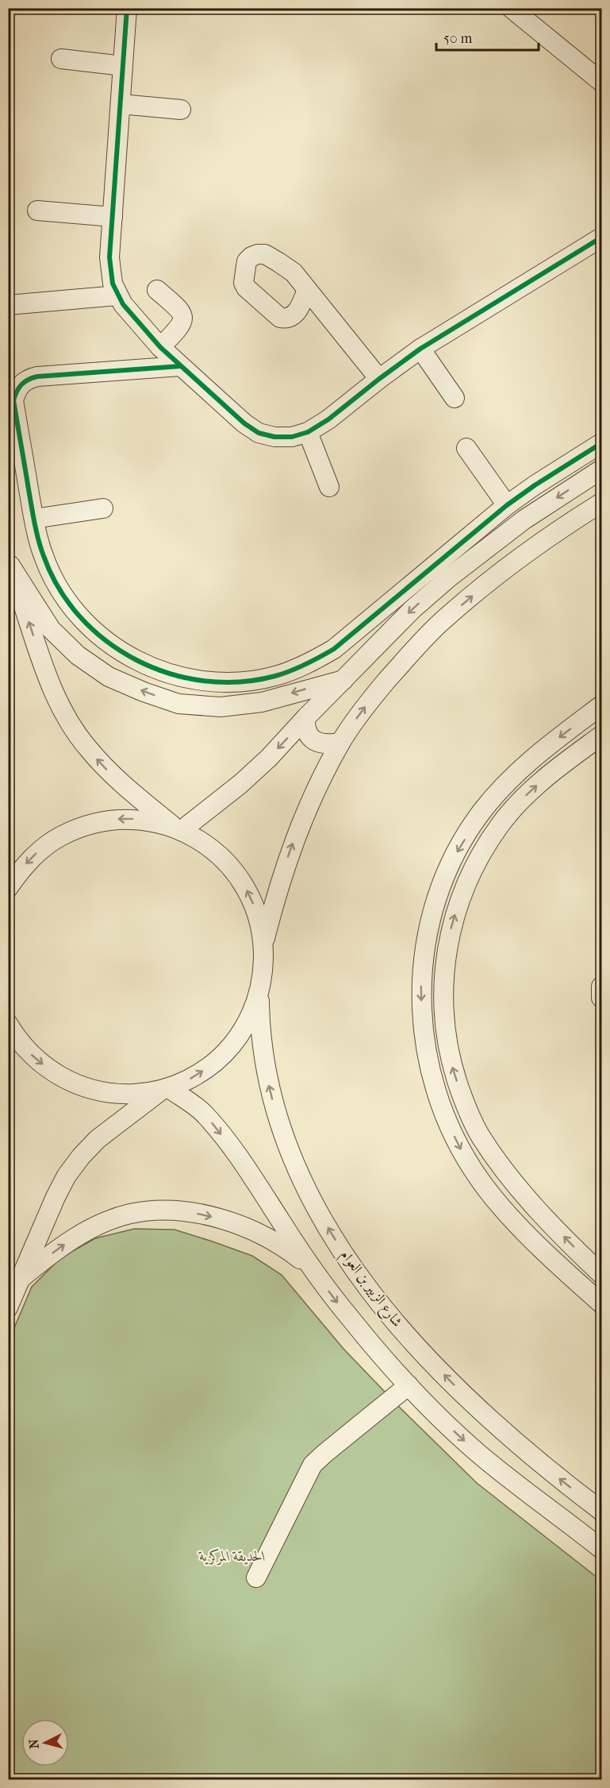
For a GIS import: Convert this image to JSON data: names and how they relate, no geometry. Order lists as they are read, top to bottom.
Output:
{
  "streets": {
    "street": ["شارع الزبير بن العوام"]
  },
  "parks": ["الحديقة المركزية"],
  "scale_bar": "50 m",
  "north": "left"
}
